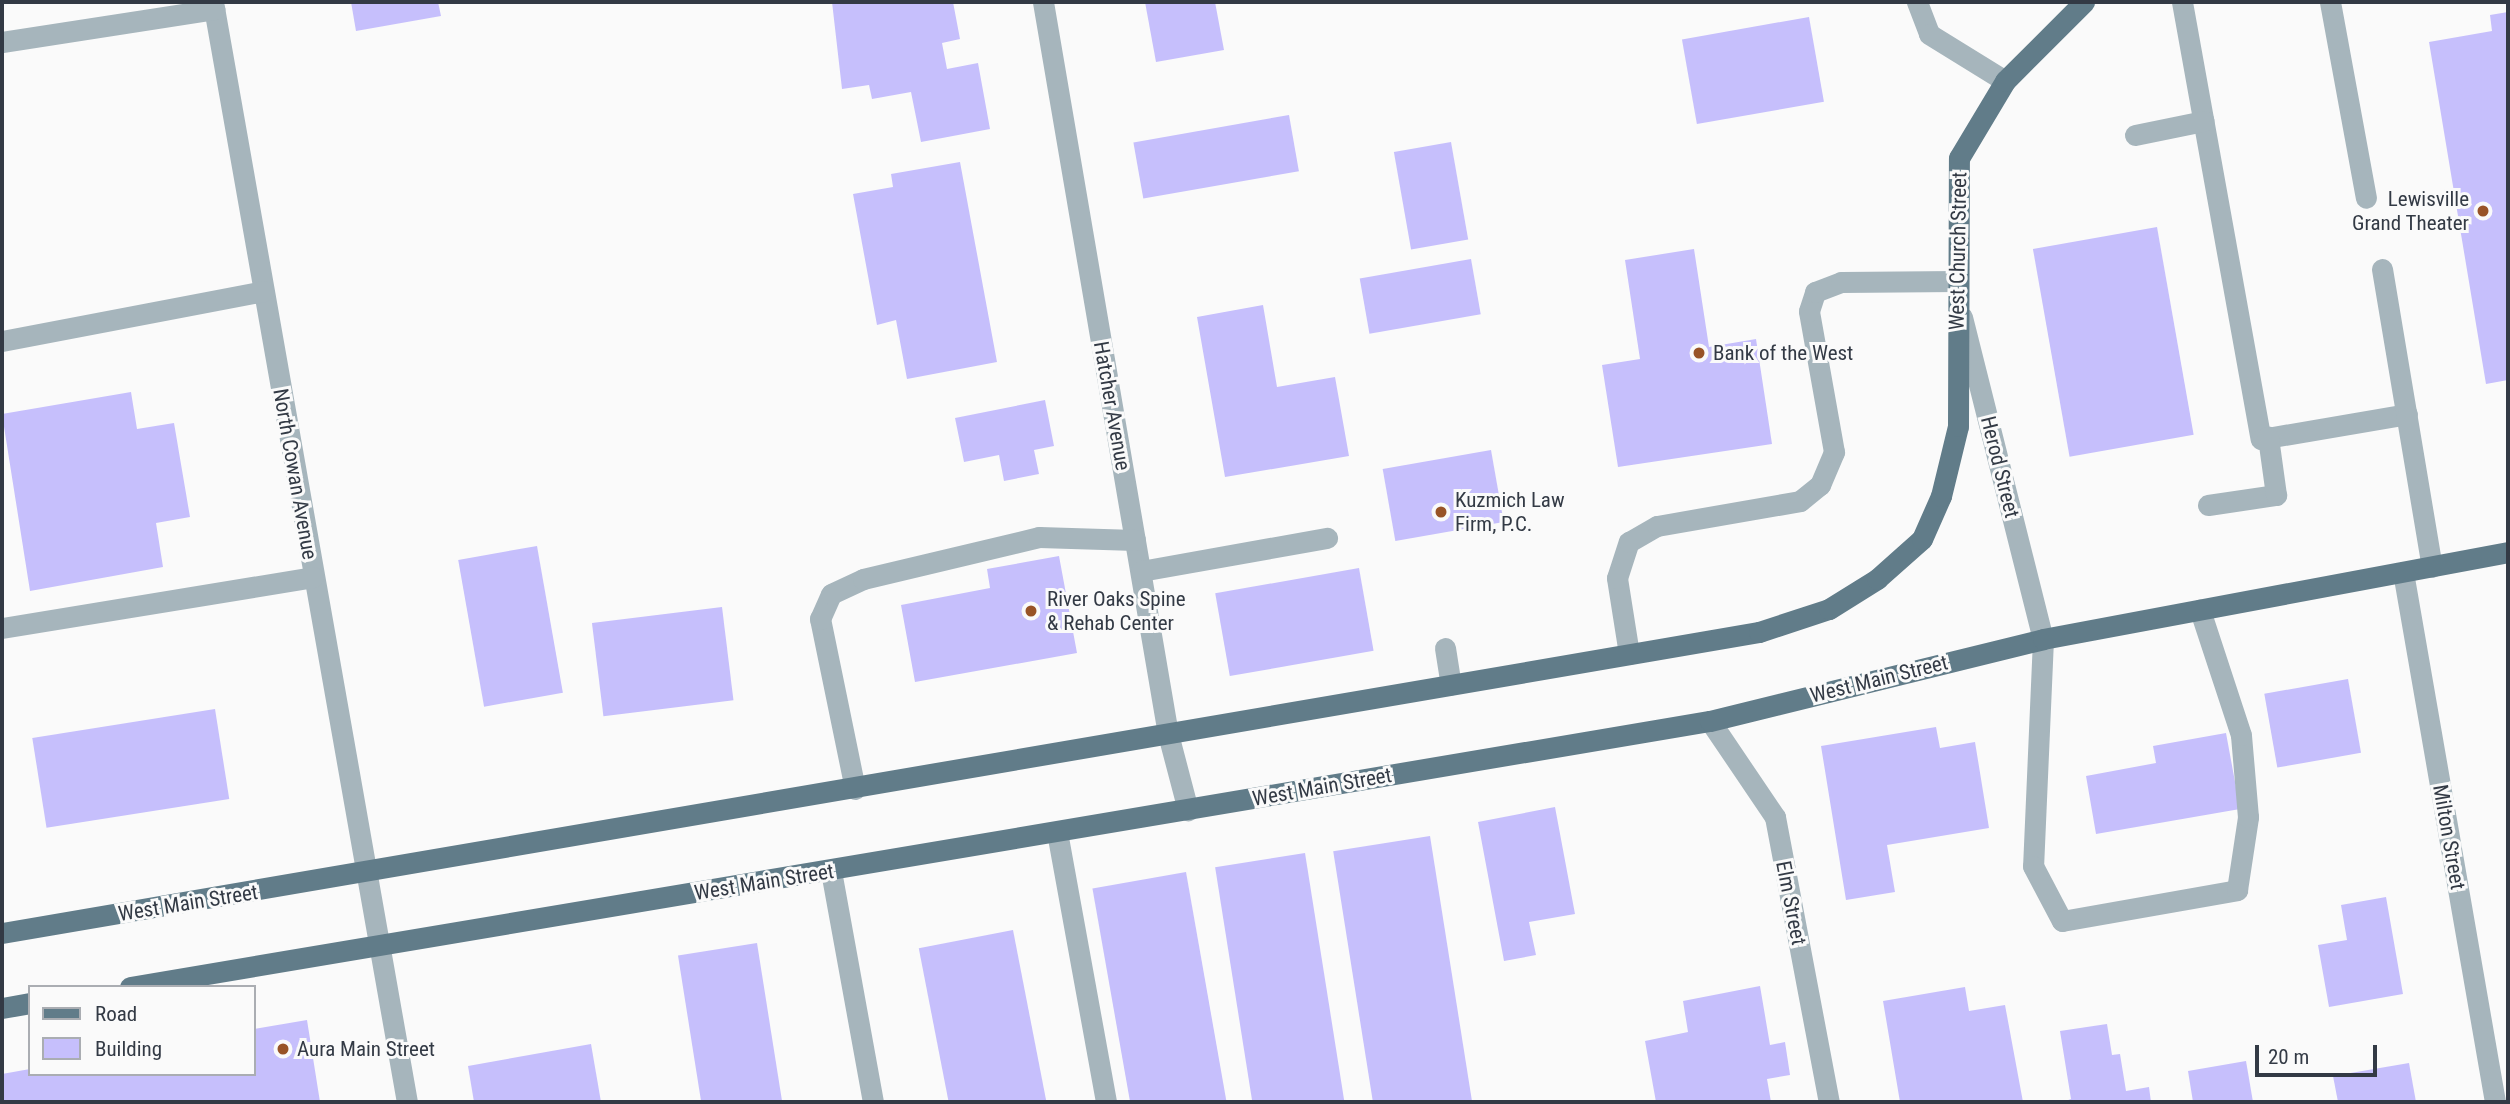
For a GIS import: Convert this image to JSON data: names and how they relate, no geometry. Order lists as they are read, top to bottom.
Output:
{
  "streets": {
    "main road": ["West Church Street", "West Main Street"],
    "street": [
      "Hatcher Avenue",
      "Herod Street",
      "North Cowan Avenue",
      "Milton Street",
      "Elm Street"
    ]
  },
  "crossings": [
    ["West Church Street", "Herod Street"],
    ["West Church Street", "West Main Street"],
    ["Hatcher Avenue", "West Main Street"],
    ["Herod Street", "West Main Street"],
    ["North Cowan Avenue", "West Main Street"],
    ["West Main Street", "Milton Street"],
    ["West Main Street", "Elm Street"]
  ],
  "places": [
    "Lewisville Grand Theater",
    "Bank of the West",
    "Kuzmich Law Firm, P.C.",
    "River Oaks Spine & Rehab Center",
    "Aura Main Street"
  ],
  "legend": ["Road", "Building"],
  "scale_bar": "20 m"
}
